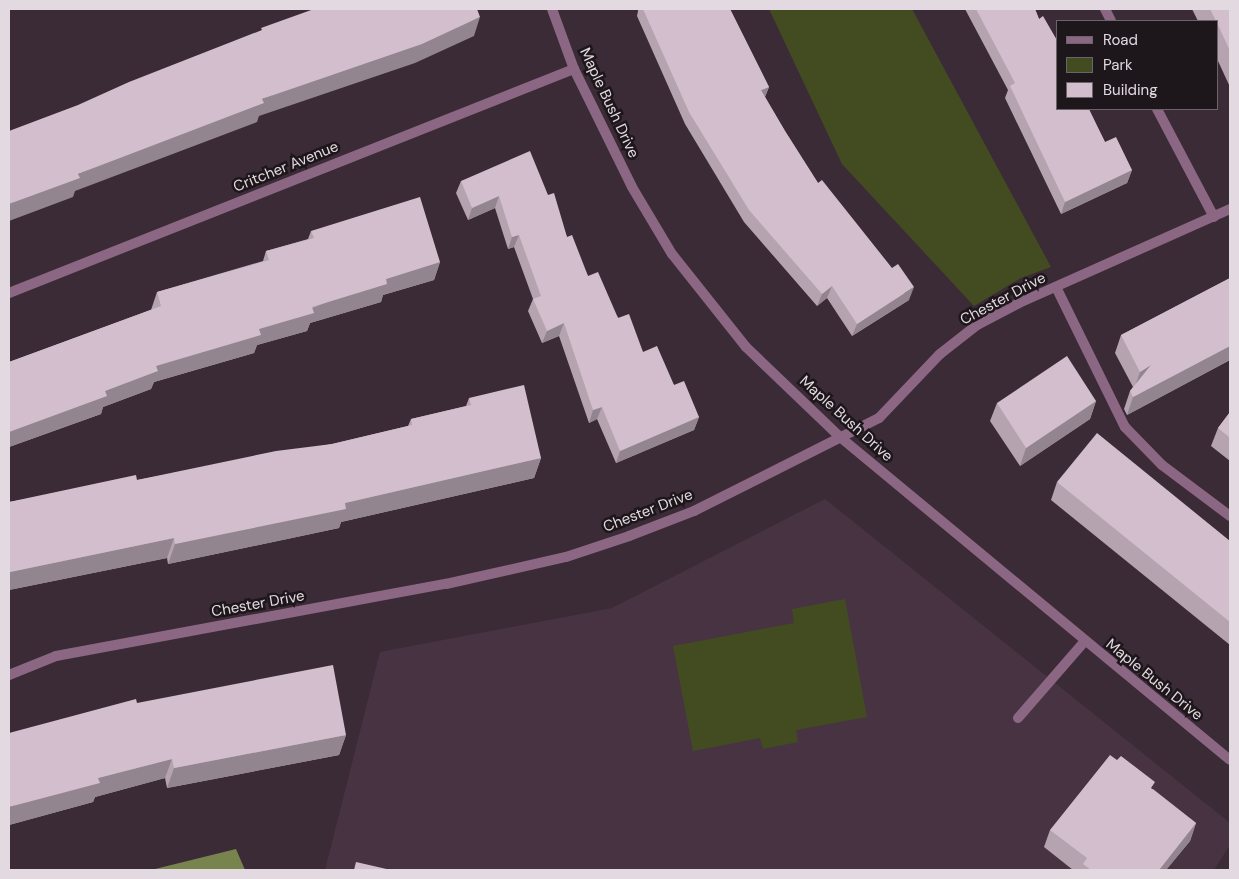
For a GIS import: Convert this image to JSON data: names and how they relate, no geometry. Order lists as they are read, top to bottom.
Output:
{
  "streets": {
    "street": ["Maple Bush Drive", "Critcher Avenue", "Chester Drive"]
  },
  "crossings": [
    ["Maple Bush Drive", "Critcher Avenue"],
    ["Maple Bush Drive", "Chester Drive"]
  ],
  "legend": ["Road", "Park", "Building"]
}
